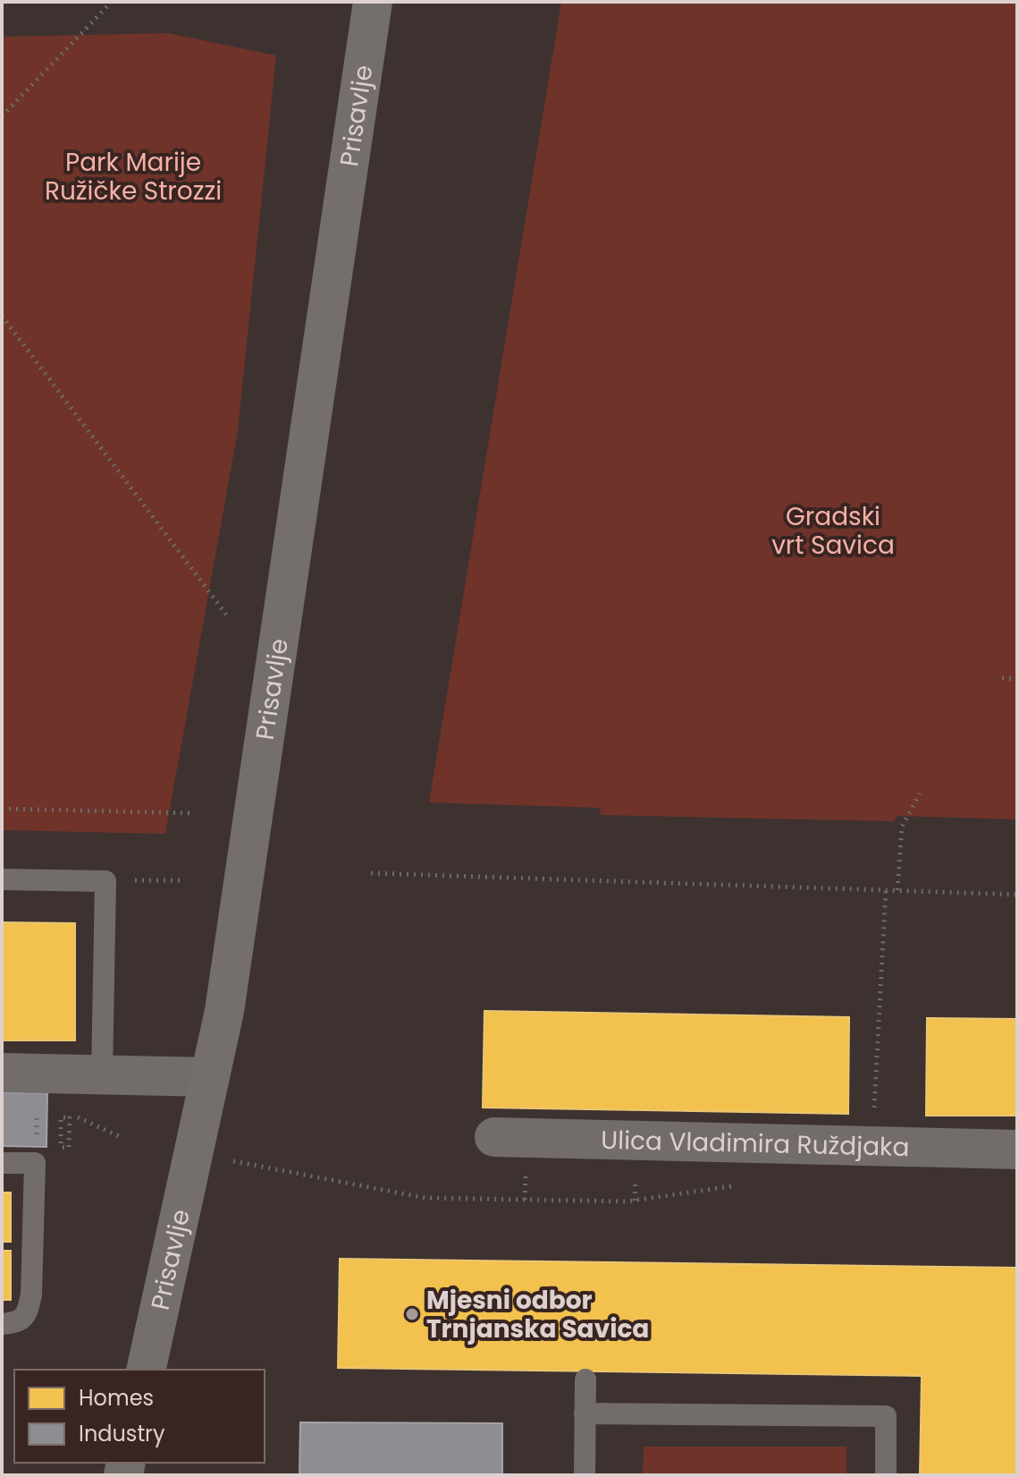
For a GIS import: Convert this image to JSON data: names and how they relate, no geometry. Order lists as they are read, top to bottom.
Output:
{
  "streets": {
    "street": ["Prisavlje", "Ulica Vladimira Ruždjaka"]
  },
  "parks": ["Park Marije Ružičke Strozzi", "Gradski vrt Savica"],
  "places": ["Mjesni odbor Trnjanska Savica"],
  "legend": ["Homes", "Industry"]
}
